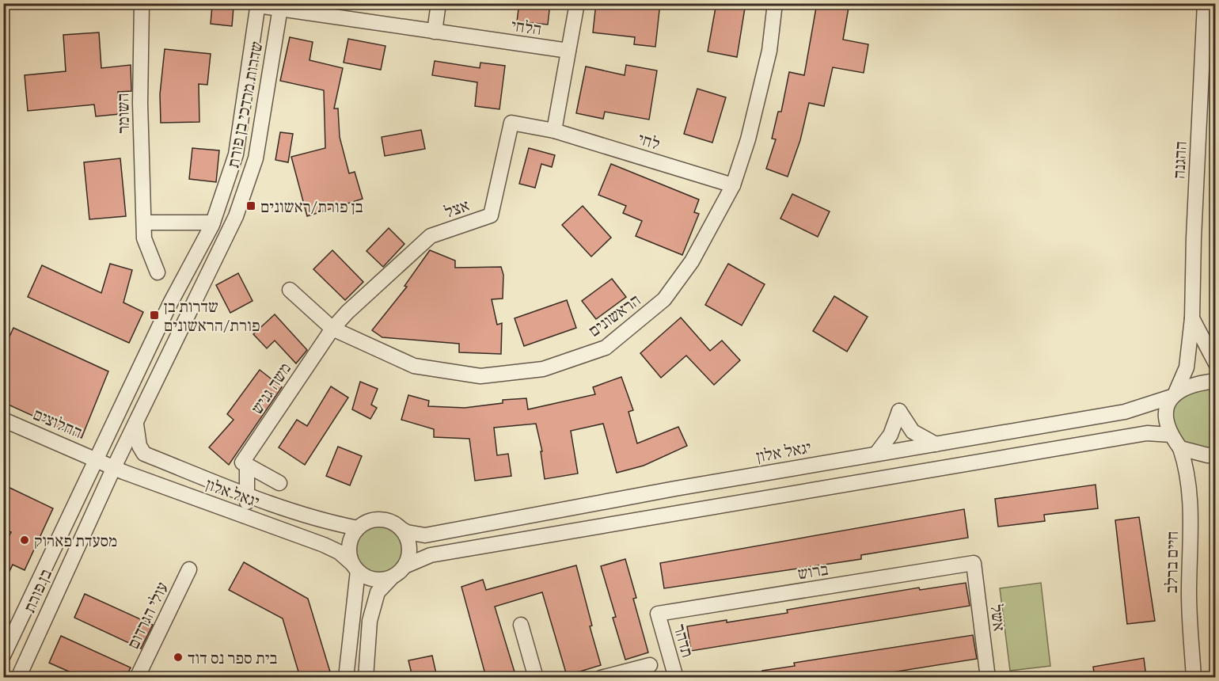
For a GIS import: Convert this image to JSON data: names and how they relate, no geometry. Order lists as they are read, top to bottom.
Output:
{
  "streets": {
    "street": [
      "הלחי",
      "שדרות מרדכי בן פורת",
      "השומר",
      "לחי",
      "ההגנה",
      "אצל",
      "הראשונים",
      "משה גניש",
      "החלוצים",
      "יגאל אלון",
      "חיים ברלב",
      "ברוש",
      "בן פורת",
      "עולי הגרדום",
      "אשל",
      "תדהר"
    ]
  },
  "crossings": [
    ["הלחי", "שדרות מרדכי בן פורת"],
    ["שדרות מרדכי בן פורת", "החלוצים"],
    ["שדרות מרדכי בן פורת", "יגאל אלון"],
    ["שדרות מרדכי בן פורת", "בן פורת"],
    ["לחי", "אצל"],
    ["לחי", "הראשונים"],
    ["ההגנה", "יגאל אלון"],
    ["ההגנה", "חיים ברלב"],
    ["אצל", "הראשונים"],
    ["אצל", "משה גניש"],
    ["הראשונים", "משה גניש"],
    ["משה גניש", "יגאל אלון"],
    ["החלוצים", "יגאל אלון"],
    ["יגאל אלון", "בן פורת"],
    ["ברוש", "אשל"],
    ["ברוש", "תדהר"]
  ],
  "places": {
    "transit": ["בן פורת/ראשונים", "שדרות בן פורת/הראשונים"],
    "other": ["מסעדת פארוק", "בית ספר נס דוד"]
  }
}
